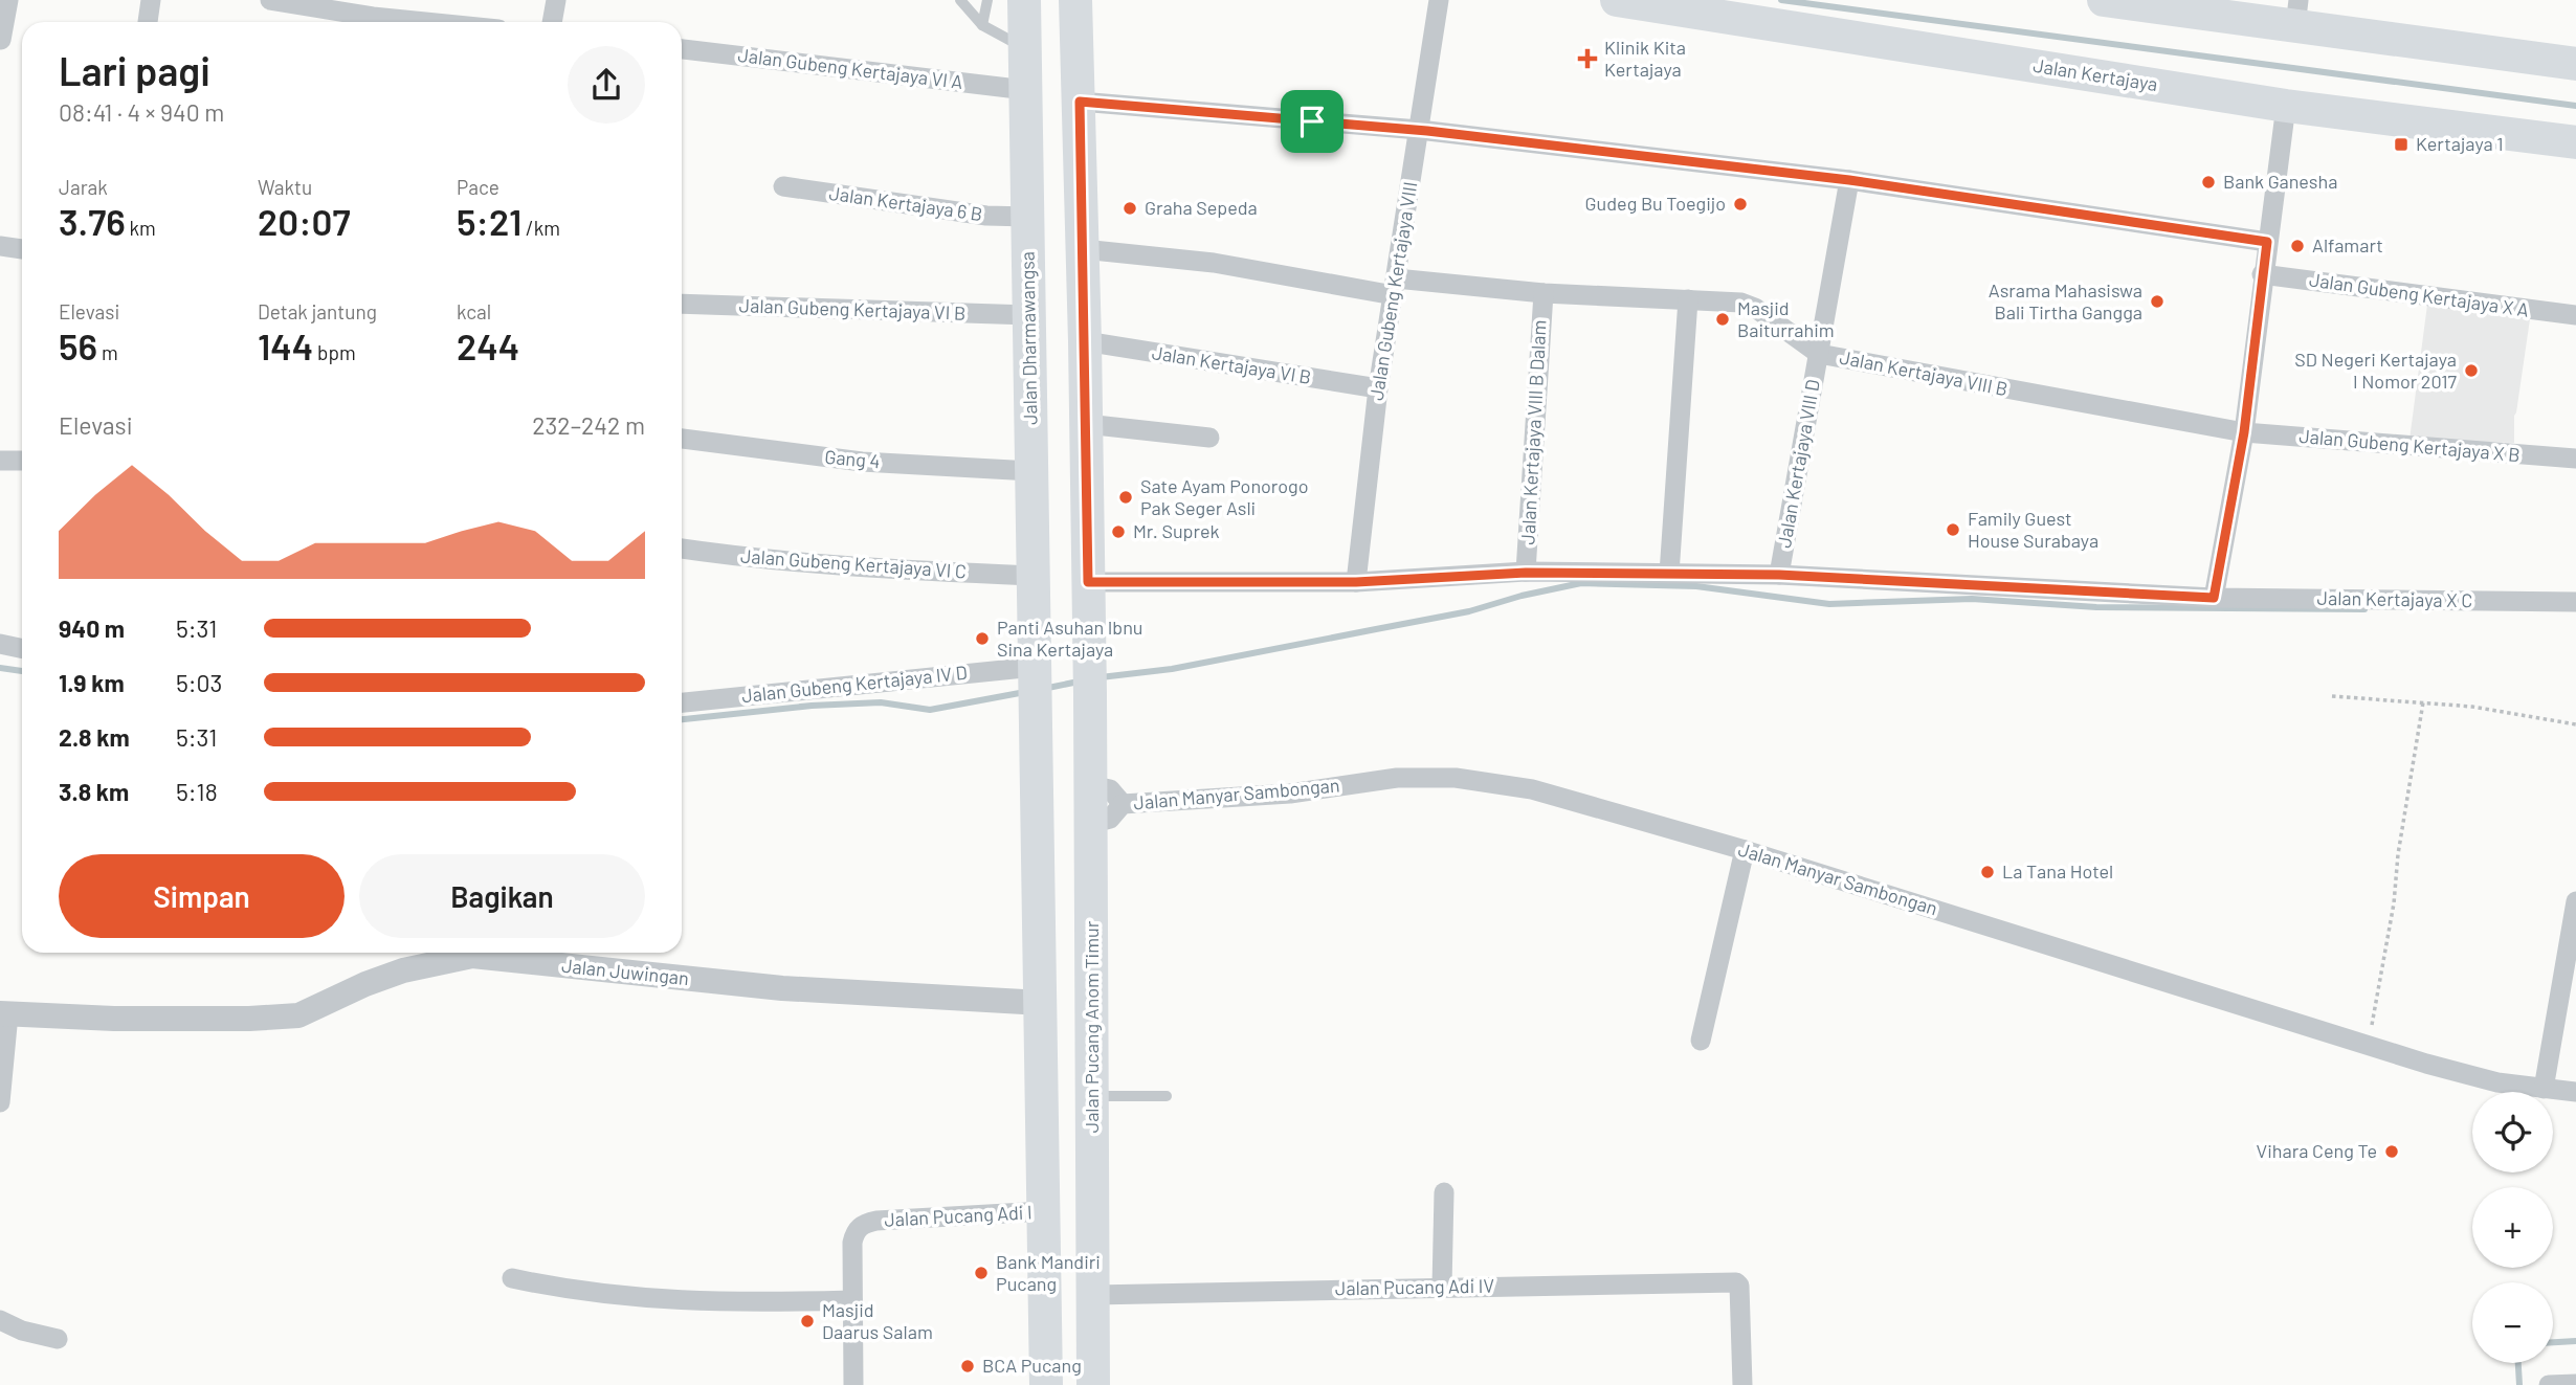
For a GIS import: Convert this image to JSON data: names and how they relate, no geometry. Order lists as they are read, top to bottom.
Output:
{
  "streets": {
    "main road": ["Jalan Kertajaya", "Jalan Dharmawangsa", "Jalan Pucang Anom Timur"],
    "street": [
      "Jalan Gubeng Kertajaya VI A",
      "Jalan Kertajaya 6 B",
      "Jalan Gubeng Kertajaya VIII",
      "Jalan Gubeng Kertajaya X A",
      "Jalan Gubeng Kertajaya VI B",
      "Jalan Kertajaya VI B",
      "Jalan Kertajaya VIII B",
      "Jalan Kertajaya VIII B Dalam",
      "Jalan Gubeng Kertajaya X B",
      "Gang 4",
      "Jalan Kertajaya VIII D",
      "Jalan Gubeng Kertajaya VI C",
      "Jalan Kertajaya X C",
      "Jalan Gubeng Kertajaya IV D",
      "Jalan Manyar Sambongan",
      "Jalan Juwingan",
      "Jalan Pucang Adi I",
      "Jalan Pucang Adi IV"
    ]
  },
  "crossings": [
    ["Jalan Gubeng Kertajaya VI A", "Jalan Dharmawangsa"],
    ["Jalan Kertajaya 6 B", "Jalan Dharmawangsa"],
    ["Jalan Gubeng Kertajaya VIII", "Jalan Kertajaya VI B"],
    ["Jalan Gubeng Kertajaya VIII", "Jalan Kertajaya VIII B"],
    ["Jalan Gubeng Kertajaya VIII", "Jalan Kertajaya X C"],
    ["Jalan Gubeng Kertajaya VI B", "Jalan Dharmawangsa"],
    ["Jalan Dharmawangsa", "Gang 4"],
    ["Jalan Dharmawangsa", "Jalan Gubeng Kertajaya VI C"],
    ["Jalan Dharmawangsa", "Jalan Gubeng Kertajaya IV D"],
    ["Jalan Kertajaya VIII B", "Jalan Kertajaya VIII B Dalam"],
    ["Jalan Kertajaya VIII B", "Jalan Gubeng Kertajaya X B"],
    ["Jalan Kertajaya VIII B", "Jalan Kertajaya VIII D"],
    ["Jalan Kertajaya VIII B Dalam", "Jalan Kertajaya X C"],
    ["Jalan Kertajaya VIII D", "Jalan Kertajaya X C"],
    ["Jalan Kertajaya X C", "Jalan Pucang Anom Timur"],
    ["Jalan Manyar Sambongan", "Jalan Pucang Anom Timur"],
    ["Jalan Pucang Anom Timur", "Jalan Pucang Adi IV"]
  ],
  "places": {
    "health": ["Klinik Kita Kertajaya"],
    "transit": ["Kertajaya 1"],
    "other": [
      "Bank Ganesha",
      "Gudeg Bu Toegijo",
      "Graha Sepeda",
      "Alfamart",
      "Asrama Mahasiswa Bali Tirtha Gangga",
      "Masjid Baiturrahim",
      "SD Negeri Kertajaya I Nomor 2017",
      "Sate Ayam Ponorogo Pak Seger Asli",
      "Family Guest House Surabaya",
      "Mr. Suprek",
      "Panti Asuhan Ibnu Sina Kertajaya",
      "La Tana Hotel",
      "Vihara Ceng Te",
      "Bank Mandiri Pucang",
      "Masjid Daarus Salam",
      "BCA Pucang"
    ]
  },
  "page": {
    "heading": ["Lari pagi", "08:41 · 4 × 940 m"],
    "stats": [
      ["Jarak", "3.76 km"],
      ["Waktu", "20:07"],
      ["Pace", "5:21 /km"],
      ["Elevasi", "56 m"],
      ["Detak jantung", "144 bpm"],
      ["kcal", "244"]
    ],
    "chart": ["Elevasi", "232–242 m"],
    "list": [
      {
        "name": "940 m",
        "note": "5:31"
      },
      {
        "name": "1.9 km",
        "note": "5:03"
      },
      {
        "name": "2.8 km",
        "note": "5:31"
      },
      {
        "name": "3.8 km",
        "note": "5:18"
      }
    ],
    "buttons": ["Simpan", "Bagikan"],
    "map_buttons": ["+", "−"]
  }
}
